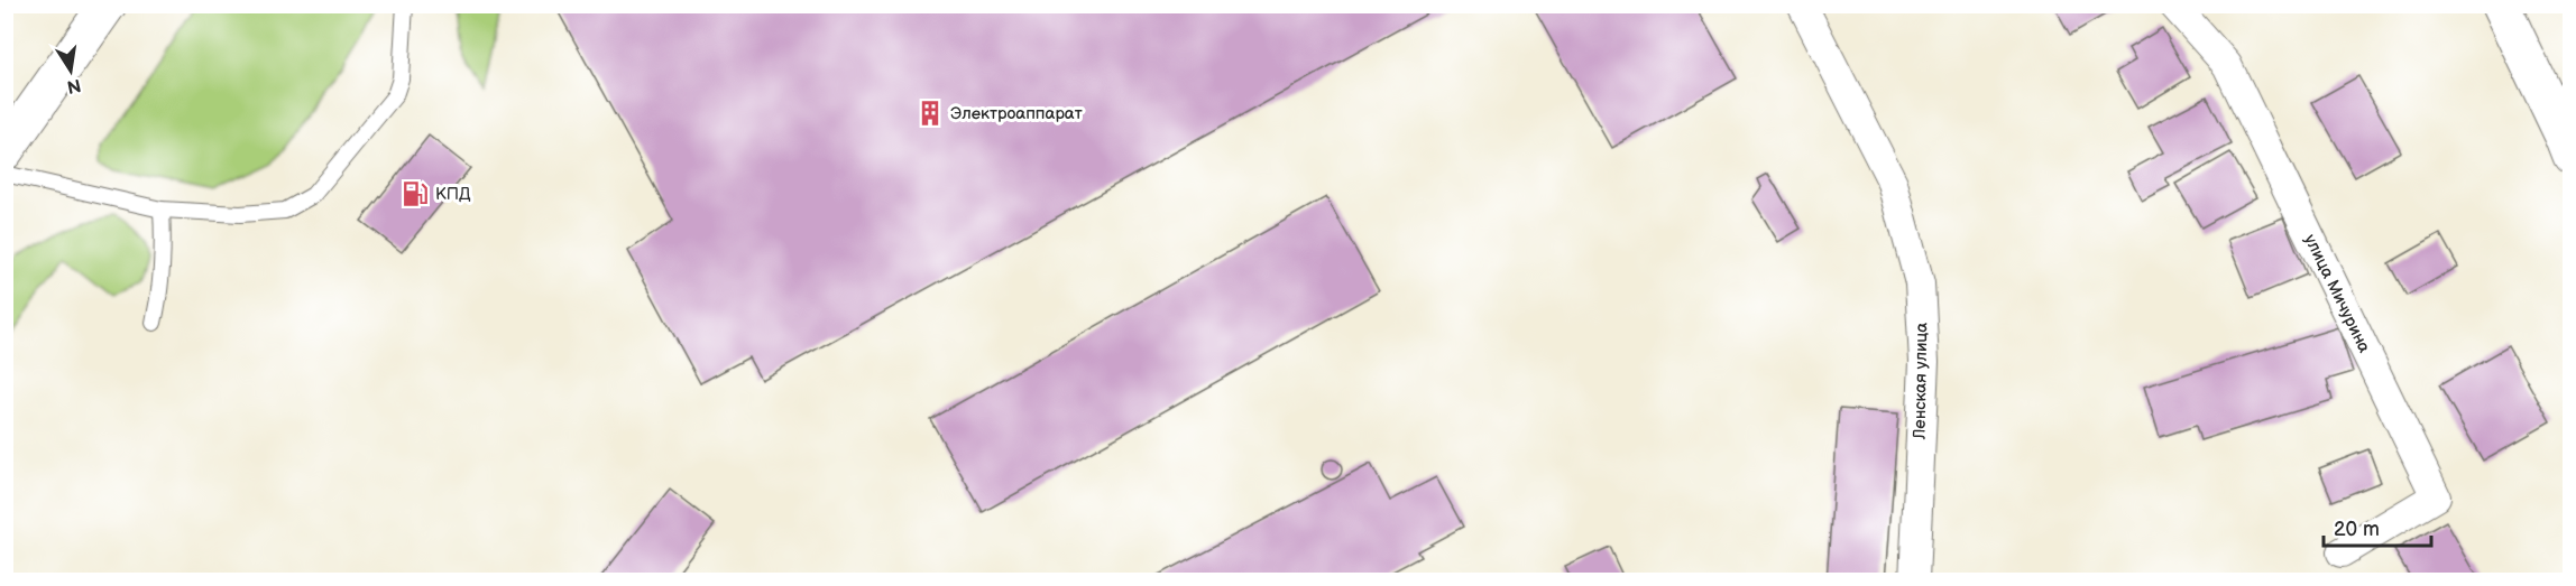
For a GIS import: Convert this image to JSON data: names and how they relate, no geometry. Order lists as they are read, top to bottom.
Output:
{
  "streets": {
    "street": ["улица Мичурина", "Ленская улица"]
  },
  "places": {
    "building": ["Электроаппарат"],
    "fuel station": ["КПД"]
  },
  "scale_bar": "20 m",
  "north": "bottom"
}
